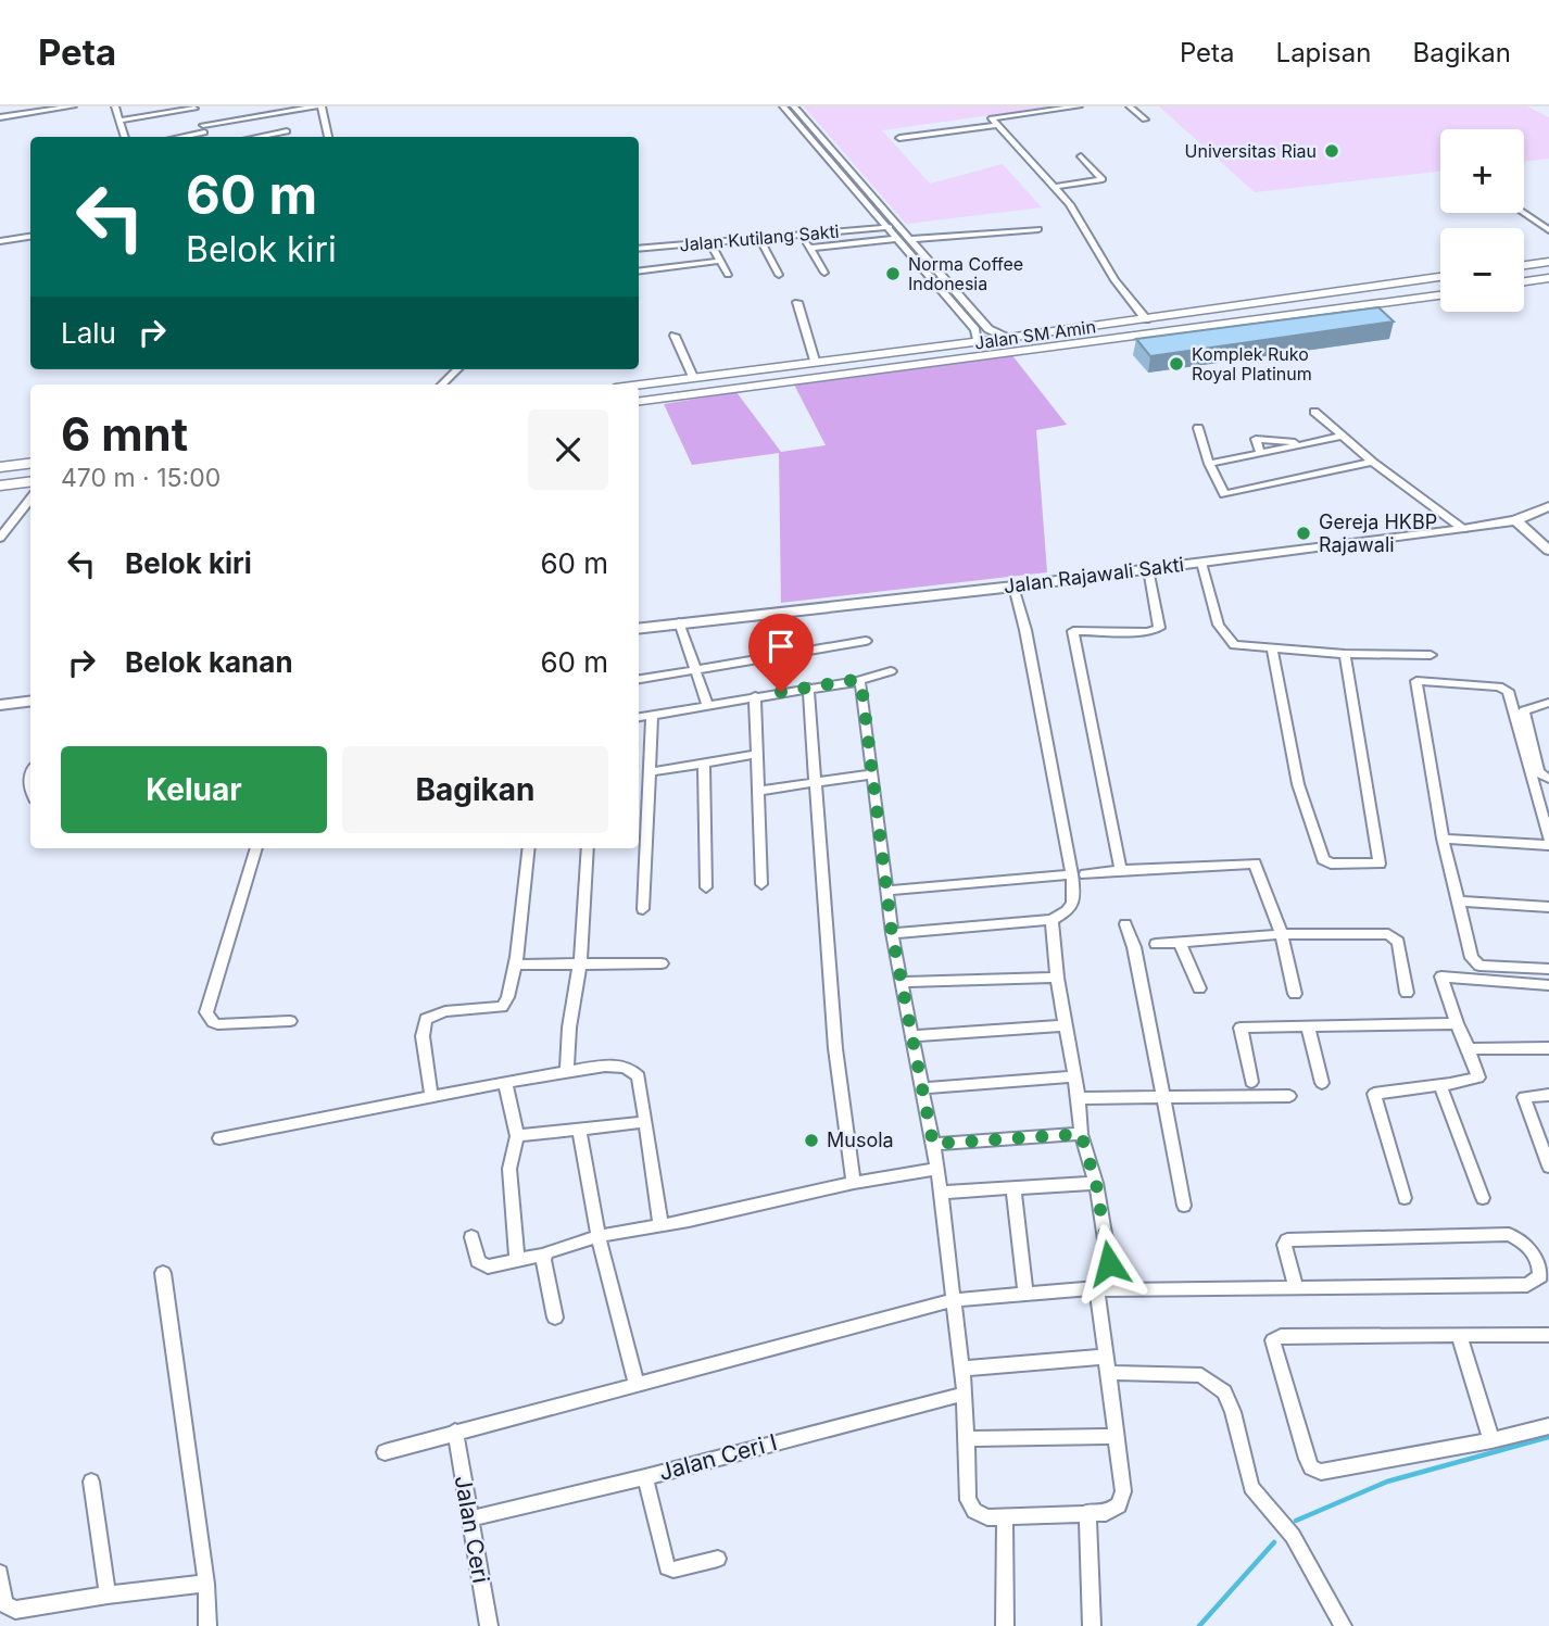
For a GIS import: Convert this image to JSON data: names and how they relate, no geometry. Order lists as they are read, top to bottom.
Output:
{
  "streets": {
    "main road": ["Jalan SM Amin"],
    "street": [
      "Jalan Kutilang Sakti",
      "Jalan Rajawali Sakti",
      "Jalan Ceri I",
      "Jalan Ceri"
    ]
  },
  "crossings": [
    ["Jalan Ceri I", "Jalan Ceri"]
  ],
  "places": [
    "Universitas Riau",
    "Norma Coffee Indonesia",
    "Komplek Ruko Royal Platinum",
    "Gereja HKBP Rajawali",
    "Musola"
  ],
  "page": {
    "header": "Peta",
    "nav": ["Peta", "Lapisan", "Bagikan"],
    "map_buttons": ["+", "−"],
    "turn": ["60 m", "Belok kiri"],
    "then": "Lalu",
    "heading": ["6 mnt", "470 m · 15:00"],
    "list": [
      {
        "name": "Belok kiri",
        "value": "60 m"
      },
      {
        "name": "Belok kanan",
        "value": "60 m"
      }
    ],
    "buttons": ["Keluar", "Bagikan"]
  }
}
